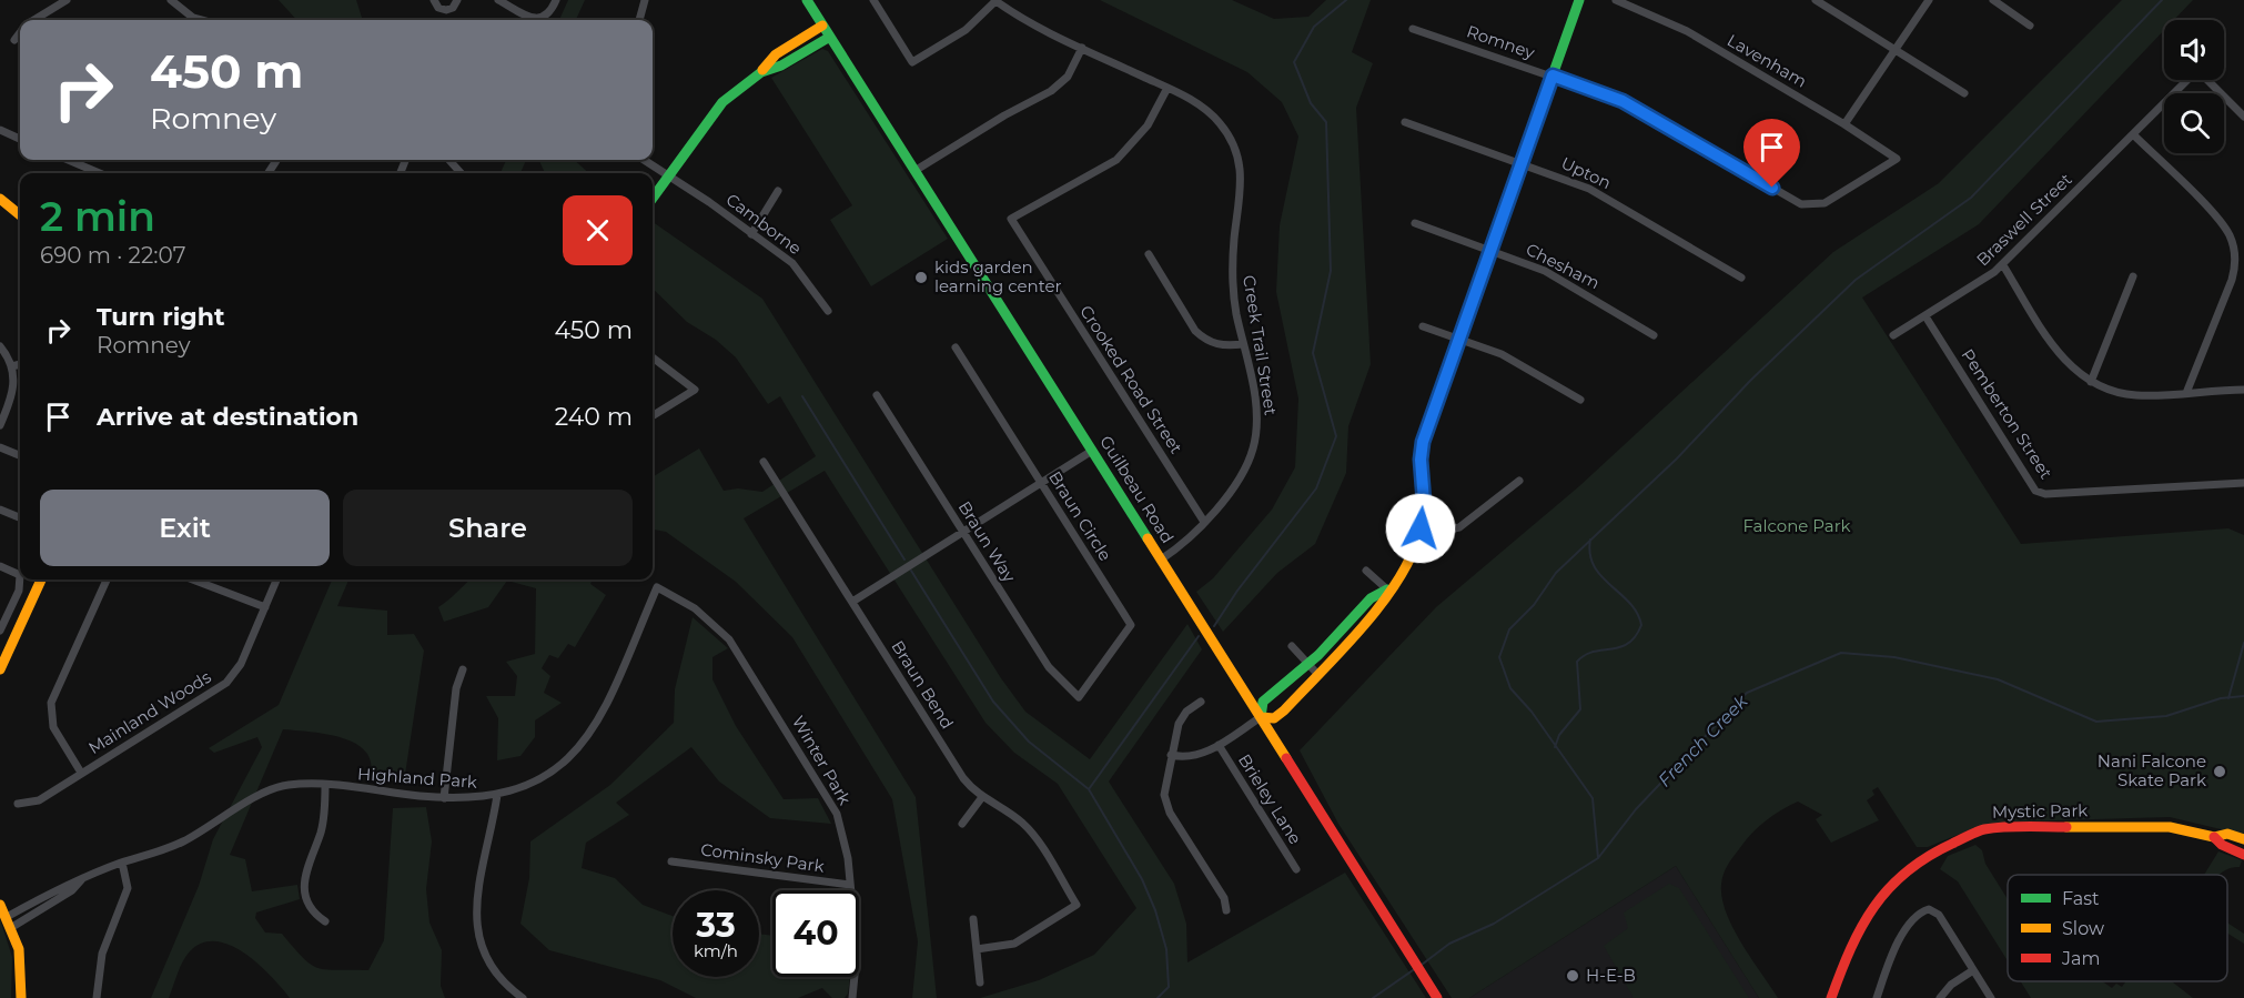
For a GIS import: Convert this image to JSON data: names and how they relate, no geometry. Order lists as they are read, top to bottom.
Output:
{
  "streets": {
    "street": [
      "Romney",
      "Lavenham",
      "Upton",
      "Braswell Street",
      "Camborne",
      "Chesham",
      "Creek Trail Street",
      "Crooked Road Street",
      "Pemberton Street",
      "Guilbeau Road",
      "Braun Circle",
      "Braun Way",
      "Braun Bend",
      "Mainland Woods",
      "Winter Park",
      "Highland Park",
      "Brieley Lane",
      "Mystic Park",
      "Cominsky Park"
    ]
  },
  "crossings": [
    ["Romney", "Lavenham"],
    ["Braswell Street", "Pemberton Street"],
    ["Creek Trail Street", "Crooked Road Street"],
    ["Creek Trail Street", "Guilbeau Road"],
    ["Braun Circle", "Braun Way"],
    ["Winter Park", "Highland Park"],
    ["Winter Park", "Cominsky Park"]
  ],
  "water": ["French Creek"],
  "parks": ["Falcone Park"],
  "places": ["kids garden learning center", "Nani Falcone Skate Park", "H-E-B"],
  "legend": ["Fast", "Slow", "Jam"],
  "page": {
    "turn": ["450 m", "Romney"],
    "heading": ["2 min", "690 m · 22:07"],
    "list": [
      {
        "name": "Turn right",
        "note": "Romney",
        "value": "450 m"
      },
      {
        "name": "Arrive at destination",
        "value": "240 m"
      }
    ],
    "buttons": ["Exit", "Share"],
    "speed": "33 km/h",
    "limit": "40"
  }
}
